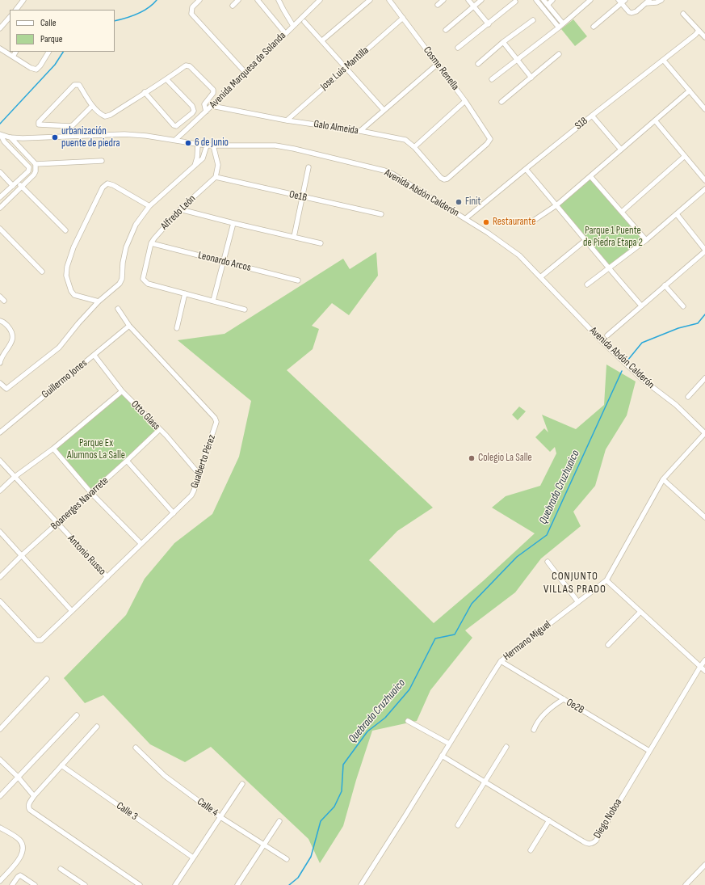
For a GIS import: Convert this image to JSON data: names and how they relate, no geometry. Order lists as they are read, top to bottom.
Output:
{
  "streets": {
    "street": [
      "Jose Luis Mantilla",
      "Cosme Renella",
      "Avenida Marquesa de Solanda",
      "S18",
      "Galo Almeida",
      "Avenida Abdón Calderón",
      "Oe1B",
      "Alfredo León",
      "Leonardo Arcos",
      "Guillermo Jones",
      "Otto Glass",
      "Gualberto Pérez",
      "Boanerges Navarrete",
      "Antonio Russo",
      "Hermano Miguel",
      "Oe2B",
      "Calle 4",
      "Calle 3",
      "Diego Noboa"
    ]
  },
  "crossings": [
    ["Jose Luis Mantilla", "Cosme Renella"],
    ["Jose Luis Mantilla", "Galo Almeida"],
    ["Cosme Renella", "Galo Almeida"],
    ["Avenida Marquesa de Solanda", "Galo Almeida"],
    ["Avenida Marquesa de Solanda", "Avenida Abdón Calderón"],
    ["S18", "Avenida Abdón Calderón"],
    ["Avenida Abdón Calderón", "Hermano Miguel"],
    ["Oe1B", "Alfredo León"],
    ["Alfredo León", "Leonardo Arcos"],
    ["Guillermo Jones", "Otto Glass"],
    ["Guillermo Jones", "Gualberto Pérez"],
    ["Otto Glass", "Gualberto Pérez"],
    ["Otto Glass", "Boanerges Navarrete"],
    ["Gualberto Pérez", "Antonio Russo"],
    ["Boanerges Navarrete", "Antonio Russo"],
    ["Hermano Miguel", "Oe2B"],
    ["Hermano Miguel", "Diego Noboa"],
    ["Oe2B", "Diego Noboa"]
  ],
  "districts": ["CONJUNTO VILLAS PRADO"],
  "water": ["Quebrada Cruzhuaico"],
  "parks": ["Parque 1 Puente de Piedra Etapa 2", "Parque Ex Alumnos La Salle"],
  "places": [
    "urbanización puente de piedra",
    "6 de Junio",
    "Finit",
    "Restaurante",
    "Colegio La Salle"
  ],
  "legend": ["Calle", "Parque"]
}
